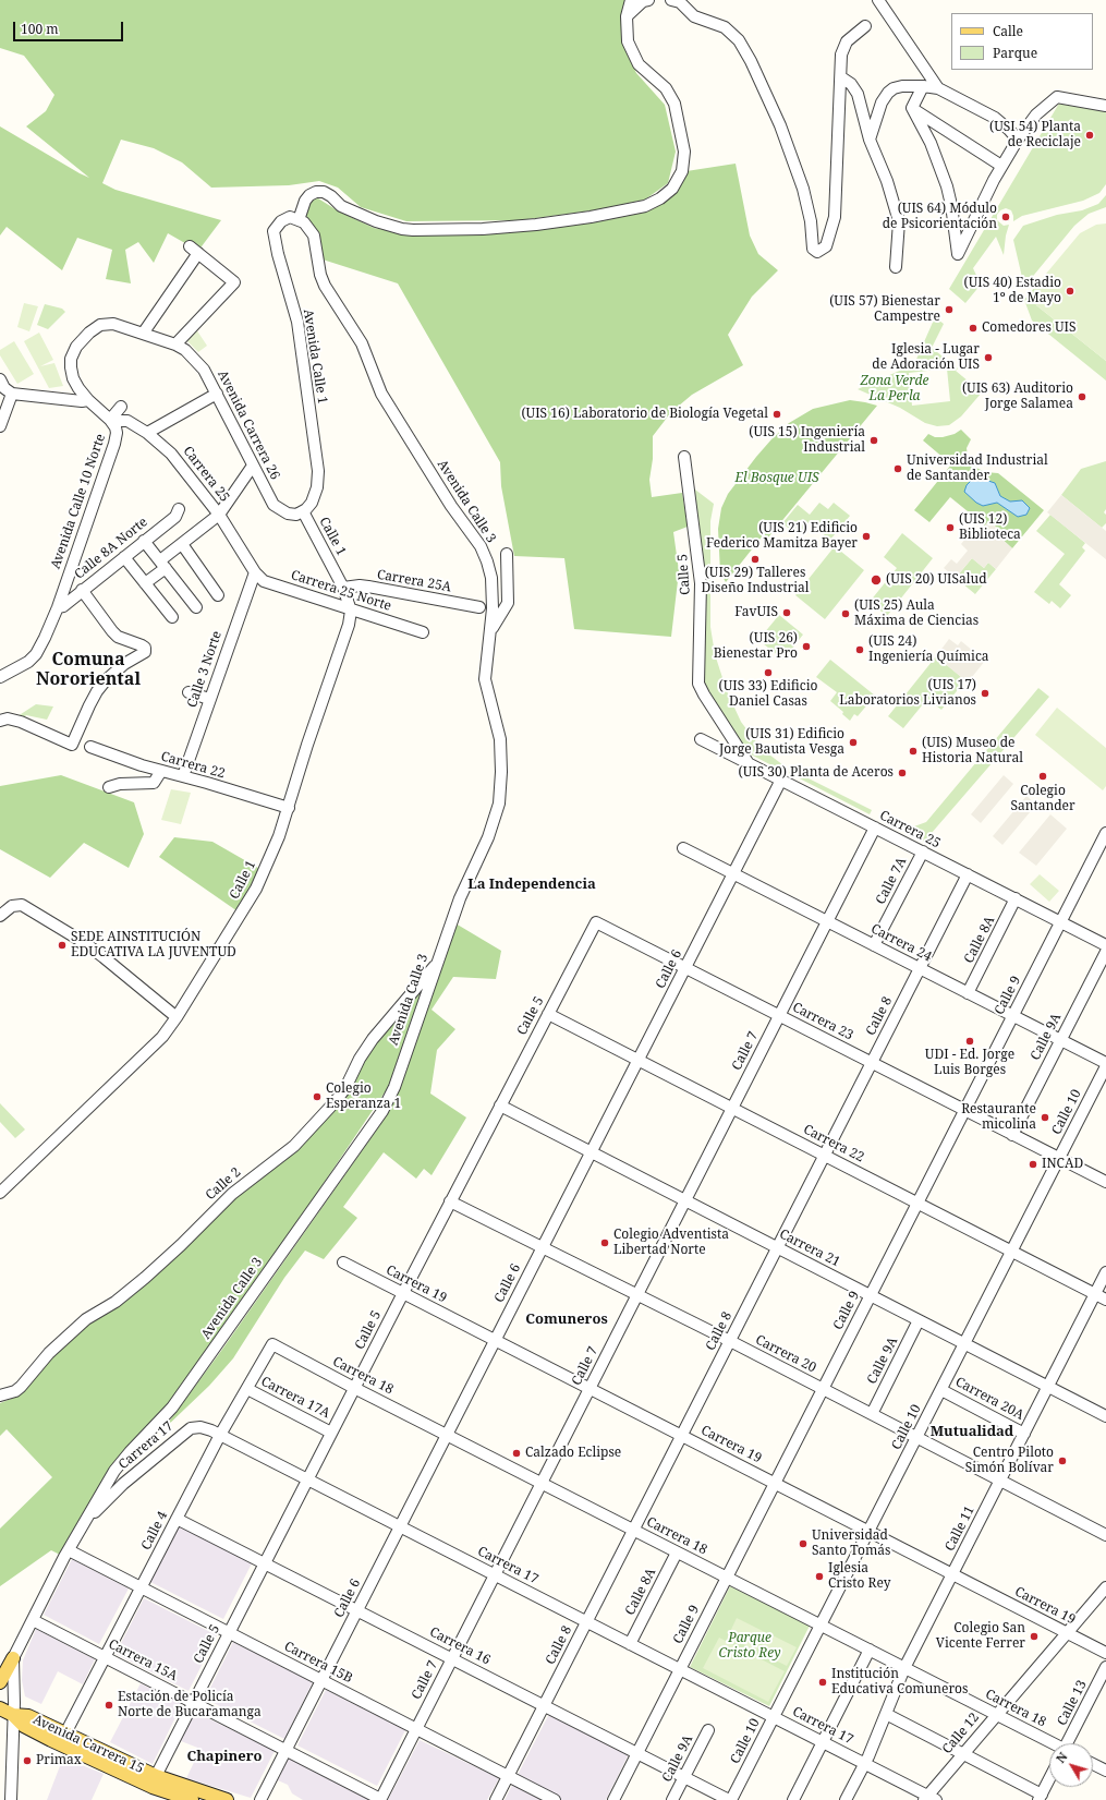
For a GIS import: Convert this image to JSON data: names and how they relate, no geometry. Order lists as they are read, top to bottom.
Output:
{
  "streets": {
    "main road": ["Avenida Carrera 15"],
    "street": [
      "Avenida Calle 1",
      "Avenida Carrera 26",
      "Carrera 25",
      "Avenida Calle 10 Norte",
      "Avenida Calle 3",
      "Calle 1",
      "Calle 8A Norte",
      "Calle 5",
      "Carrera 25A",
      "Carrera 25 Norte",
      "Calle 3 Norte",
      "Carrera 22",
      "Calle 7A",
      "Calle 8A",
      "Carrera 24",
      "Calle 6",
      "Calle 9",
      "Calle 8",
      "Carrera 23",
      "Calle 9A",
      "Calle 7",
      "Calle 10",
      "Calle 2",
      "Carrera 21",
      "Carrera 19",
      "Carrera 20",
      "Carrera 18",
      "Carrera 17A",
      "Carrera 20A",
      "Carrera 17",
      "Calle 11",
      "Calle 4",
      "Carrera 16",
      "Carrera 15A",
      "Carrera 15B",
      "Calle 13",
      "Calle 12"
    ]
  },
  "crossings": [
    ["Avenida Calle 1", "Avenida Carrera 26"],
    ["Avenida Calle 1", "Avenida Calle 3"],
    ["Avenida Calle 1", "Calle 1"],
    ["Avenida Carrera 26", "Avenida Calle 10 Norte"],
    ["Avenida Carrera 26", "Calle 1"],
    ["Carrera 25", "Avenida Calle 10 Norte"],
    ["Carrera 25", "Calle 5"],
    ["Carrera 25", "Carrera 25 Norte"],
    ["Carrera 25", "Calle 3 Norte"],
    ["Carrera 25", "Calle 7A"],
    ["Carrera 25", "Calle 8A"],
    ["Carrera 25", "Calle 6"],
    ["Carrera 25", "Calle 9"],
    ["Carrera 25", "Calle 8"],
    ["Carrera 25", "Calle 7"],
    ["Avenida Calle 10 Norte", "Calle 8A Norte"],
    ["Avenida Calle 3", "Calle 2"],
    ["Avenida Calle 3", "Carrera 17"],
    ["Avenida Calle 3", "Carrera 15A"],
    ["Avenida Calle 3", "Carrera 15B"],
    ["Avenida Calle 3", "Avenida Carrera 15"],
    ["Calle 1", "Carrera 25A"],
    ["Calle 1", "Carrera 25 Norte"],
    ["Calle 1", "Carrera 22"],
    ["Calle 5", "Carrera 22"],
    ["Calle 5", "Carrera 23"],
    ["Calle 5", "Carrera 21"],
    ["Calle 5", "Carrera 19"],
    ["Calle 5", "Carrera 20"],
    ["Calle 5", "Carrera 18"],
    ["Calle 5", "Carrera 17A"],
    ["Calle 5", "Carrera 17"],
    ["Calle 5", "Carrera 16"],
    ["Calle 5", "Carrera 15A"],
    ["Calle 5", "Carrera 15B"],
    ["Calle 5", "Avenida Carrera 15"],
    ["Carrera 25 Norte", "Calle 3 Norte"],
    ["Calle 3 Norte", "Carrera 22"],
    ["Carrera 22", "Calle 6"],
    ["Carrera 22", "Calle 9"],
    ["Carrera 22", "Calle 8"],
    ["Carrera 22", "Calle 7"],
    ["Carrera 22", "Calle 10"],
    ["Carrera 22", "Calle 11"],
    ["Calle 7A", "Carrera 24"],
    ["Calle 8A", "Carrera 24"],
    ["Calle 8A", "Carrera 18"],
    ["Calle 8A", "Carrera 17"],
    ["Carrera 24", "Calle 6"],
    ["Carrera 24", "Calle 9"],
    ["Carrera 24", "Calle 8"],
    ["Carrera 24", "Calle 9A"],
    ["Carrera 24", "Calle 7"],
    ["Calle 6", "Carrera 23"],
    ["Calle 6", "Carrera 21"],
    ["Calle 6", "Carrera 19"],
    ["Calle 6", "Carrera 20"],
    ["Calle 6", "Carrera 18"],
    ["Calle 6", "Carrera 17"],
    ["Calle 6", "Carrera 16"],
    ["Calle 6", "Carrera 15A"],
    ["Calle 6", "Carrera 15B"],
    ["Calle 9", "Carrera 23"],
    ["Calle 9", "Carrera 21"],
    ["Calle 9", "Carrera 19"],
    ["Calle 9", "Carrera 20"],
    ["Calle 9", "Carrera 18"],
    ["Calle 9", "Carrera 17"],
    ["Calle 9", "Carrera 16"],
    ["Calle 8", "Carrera 23"],
    ["Calle 8", "Carrera 21"],
    ["Calle 8", "Carrera 19"],
    ["Calle 8", "Carrera 20"],
    ["Calle 8", "Carrera 18"],
    ["Calle 8", "Carrera 17"],
    ["Calle 8", "Carrera 16"],
    ["Calle 8", "Carrera 15B"],
    ["Carrera 23", "Calle 9A"],
    ["Carrera 23", "Calle 7"],
    ["Carrera 23", "Calle 10"],
    ["Calle 9A", "Carrera 21"],
    ["Calle 9A", "Carrera 20"],
    ["Calle 9A", "Carrera 16"],
    ["Calle 7", "Carrera 21"],
    ["Calle 7", "Carrera 19"],
    ["Calle 7", "Carrera 20"],
    ["Calle 7", "Carrera 18"],
    ["Calle 7", "Carrera 17"],
    ["Calle 7", "Carrera 16"],
    ["Calle 7", "Carrera 15A"],
    ["Calle 7", "Carrera 15B"],
    ["Calle 10", "Carrera 21"],
    ["Calle 10", "Carrera 19"],
    ["Calle 10", "Carrera 20"],
    ["Calle 10", "Carrera 18"],
    ["Calle 10", "Carrera 20A"],
    ["Calle 10", "Carrera 17"],
    ["Calle 10", "Carrera 16"],
    ["Carrera 21", "Calle 11"],
    ["Carrera 19", "Calle 11"],
    ["Carrera 19", "Calle 12"],
    ["Carrera 20", "Calle 11"],
    ["Carrera 18", "Calle 11"],
    ["Carrera 18", "Calle 4"],
    ["Carrera 18", "Calle 12"],
    ["Carrera 17A", "Calle 4"],
    ["Carrera 20A", "Calle 11"],
    ["Carrera 17", "Calle 11"],
    ["Carrera 17", "Calle 4"],
    ["Carrera 17", "Calle 12"],
    ["Calle 4", "Carrera 16"],
    ["Calle 4", "Carrera 15A"],
    ["Calle 4", "Carrera 15B"],
    ["Calle 4", "Avenida Carrera 15"]
  ],
  "districts": [
    "Comuna Nororiental",
    "La Independencia",
    "Comuneros",
    "Mutualidad",
    "Chapinero"
  ],
  "parks": ["Zona Verde La Perla", "El Bosque UIS", "Parque Cristo Rey"],
  "places": [
    "(USI 54) Planta de Reciclaje",
    "(UIS 64) Módulo de Psicorientación",
    "(UIS 40) Estadio 1º de Mayo",
    "(UIS 57) Bienestar Campestre",
    "Comedores UIS",
    "Iglesia - Lugar de Adoración UIS",
    "(UIS 63) Auditorio Jorge Salamea",
    "(UIS 16) Laboratorio de Biología Vegetal",
    "(UIS 15) Ingeniería Industrial",
    "Universidad Industrial de Santander",
    "(UIS 12) Biblioteca",
    "(UIS 21) Edificio Federico Mamitza Bayer",
    "(UIS 29) Talleres Diseño Industrial",
    "(UIS 20) UISalud",
    "FavUIS",
    "(UIS 25) Aula Máxima de Ciencias",
    "(UIS 26) Bienestar Pro",
    "(UIS 24) Ingeniería Química",
    "(UIS 33) Edificio Daniel Casas",
    "(UIS 17) Laboratorios Livianos",
    "(UIS 31) Edificio Jorge Bautista Vesga",
    "(UIS) Museo de Historia Natural",
    "(UIS 30) Planta de Aceros",
    "Colegio Santander",
    "SEDE AINSTITUCIÓN EDUCATIVA LA JUVENTUD",
    "UDI - Ed. Jorge Luis Borges",
    "Colegio Esperanza 1",
    "Restaurante micolina",
    "INCAD",
    "Colegio Adventista Libertad Norte",
    "Calzado Eclipse",
    "Centro Piloto Simón Bolívar",
    "Universidad Santo Tomás",
    "Iglesia Cristo Rey",
    "Colegio San Vicente Ferrer",
    "Institución Educativa Comuneros",
    "Estación de Policía Norte de Bucaramanga",
    "Primax"
  ],
  "legend": ["Calle", "Parque"],
  "scale_bar": "100 m",
  "north": "top left"
}
